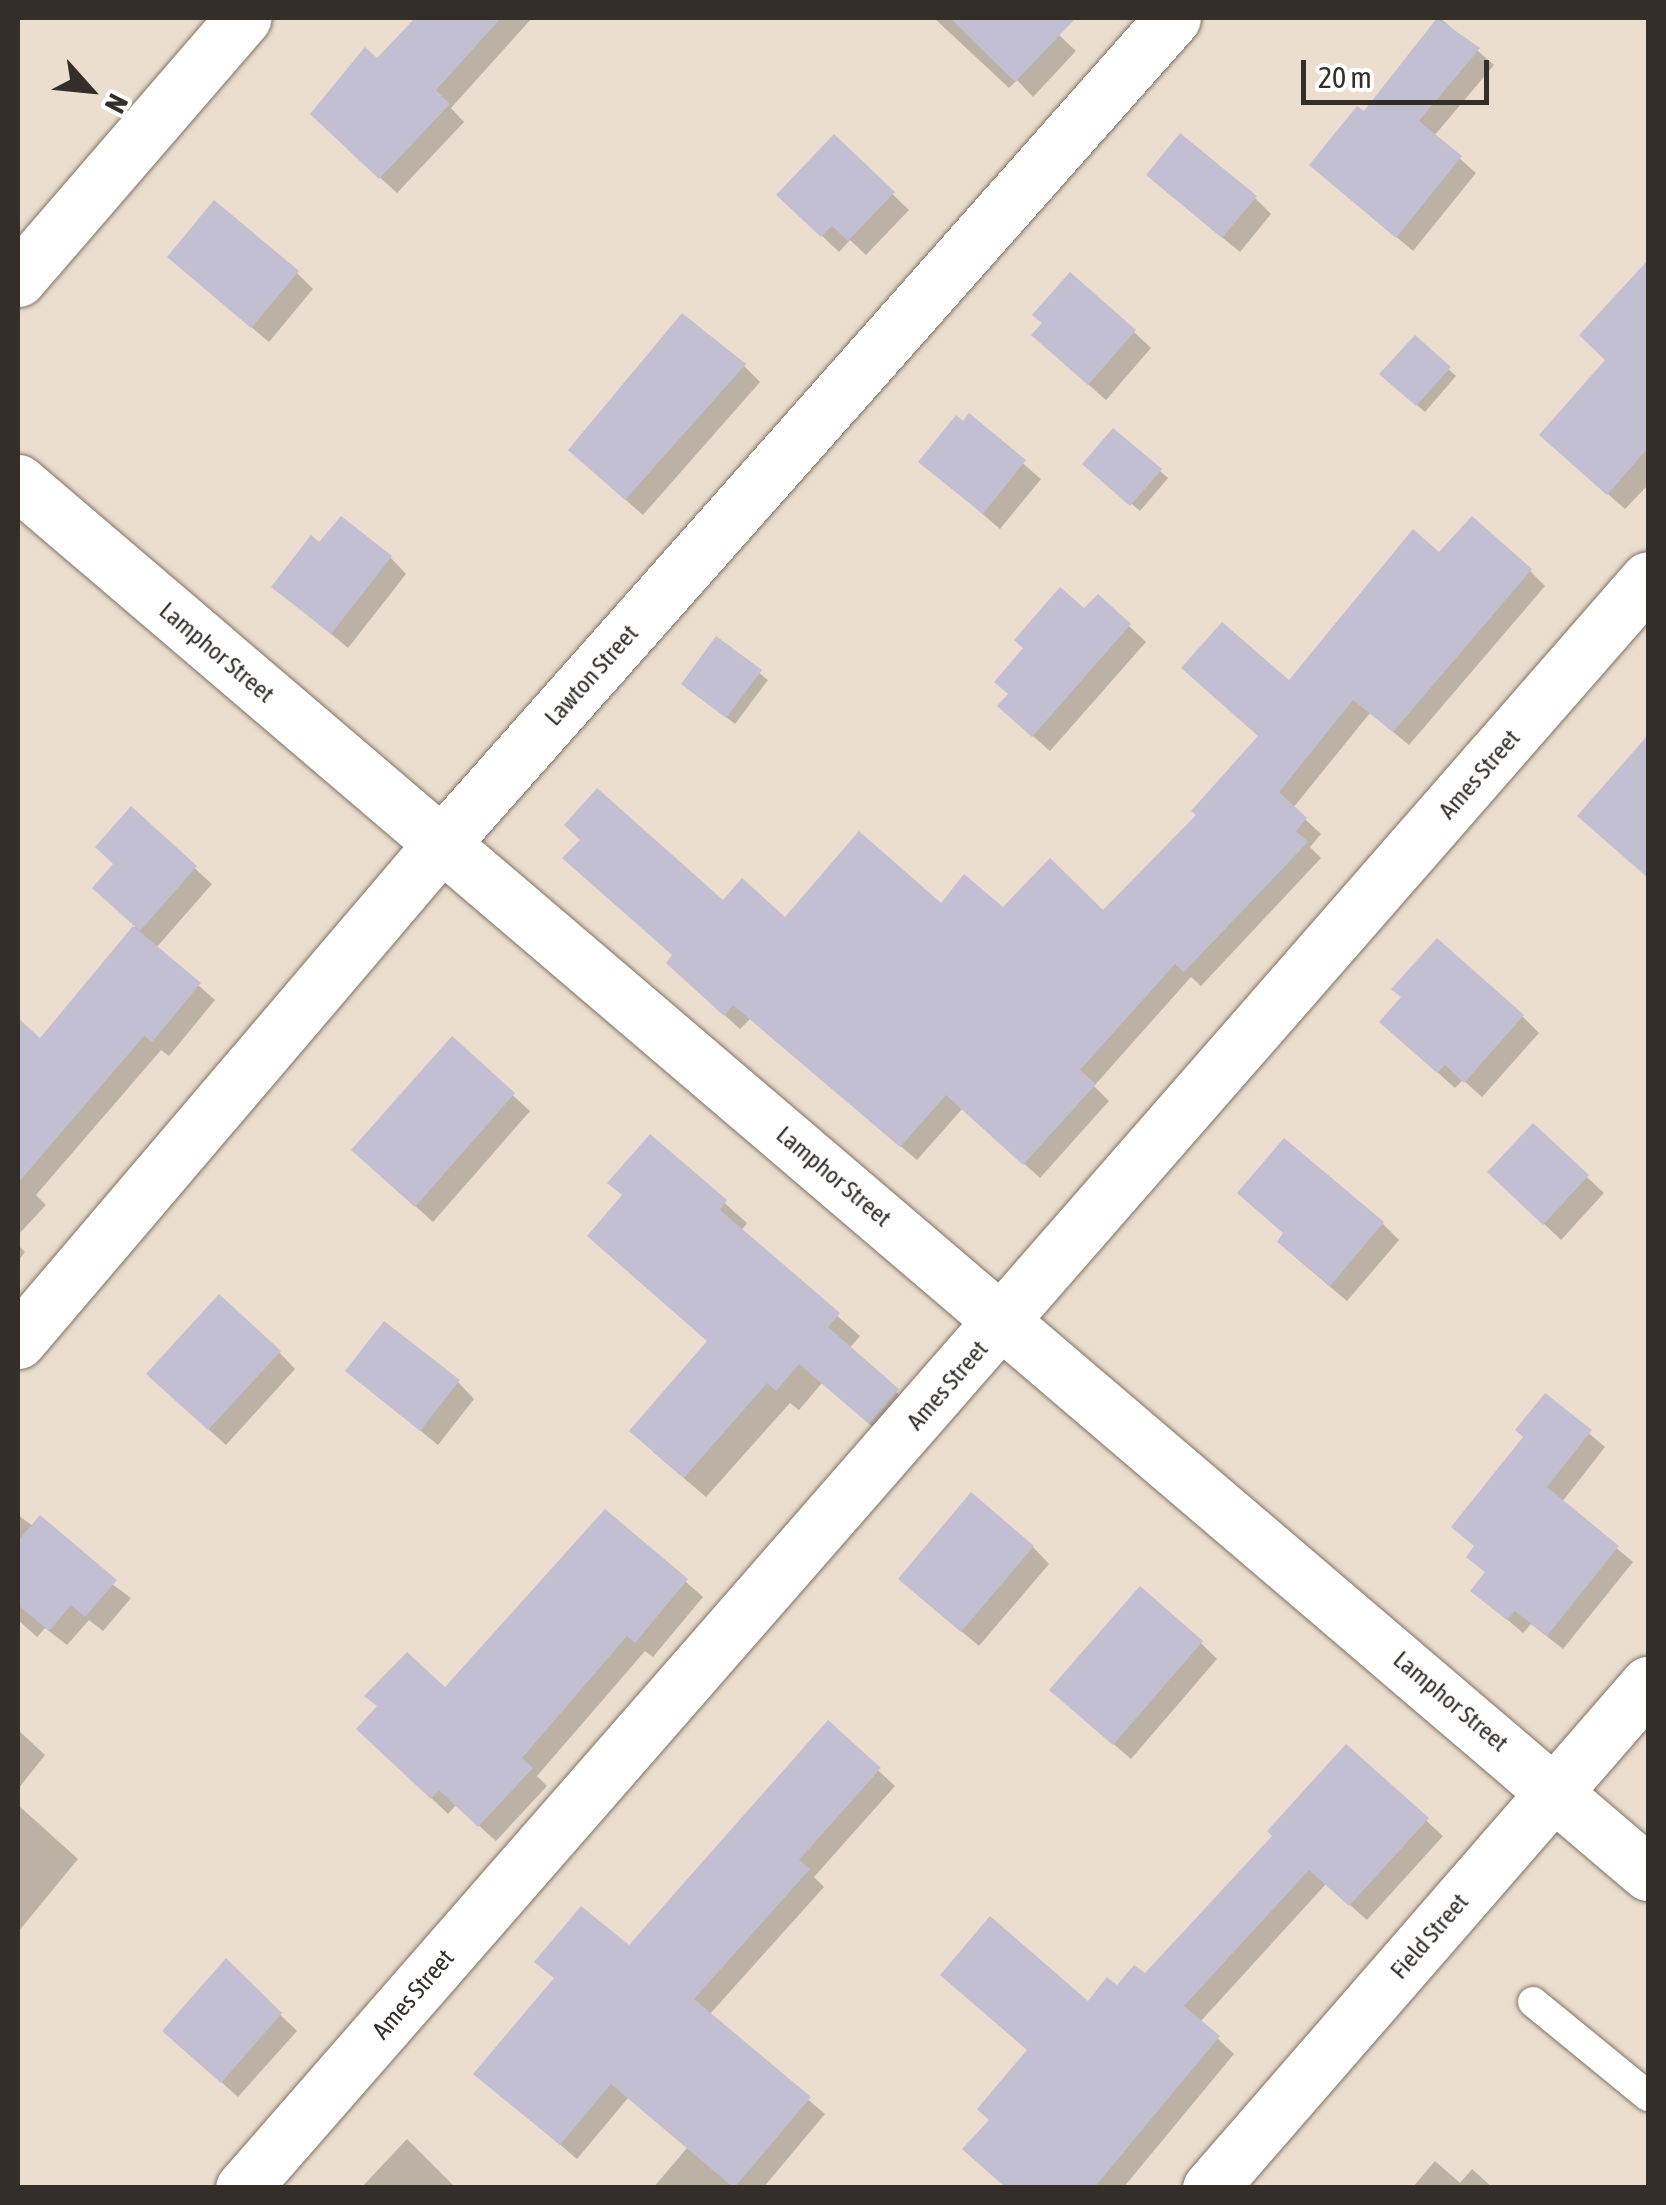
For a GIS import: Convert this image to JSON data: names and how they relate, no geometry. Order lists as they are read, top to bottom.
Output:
{
  "streets": {
    "street": [
      "Lamphor Street",
      "Lawton Street",
      "Ames Street",
      "Field Street"
    ]
  },
  "crossings": [
    ["Lamphor Street", "Lawton Street"],
    ["Lamphor Street", "Ames Street"],
    ["Lamphor Street", "Field Street"]
  ],
  "scale_bar": "20 m",
  "north": "bottom right"
}
